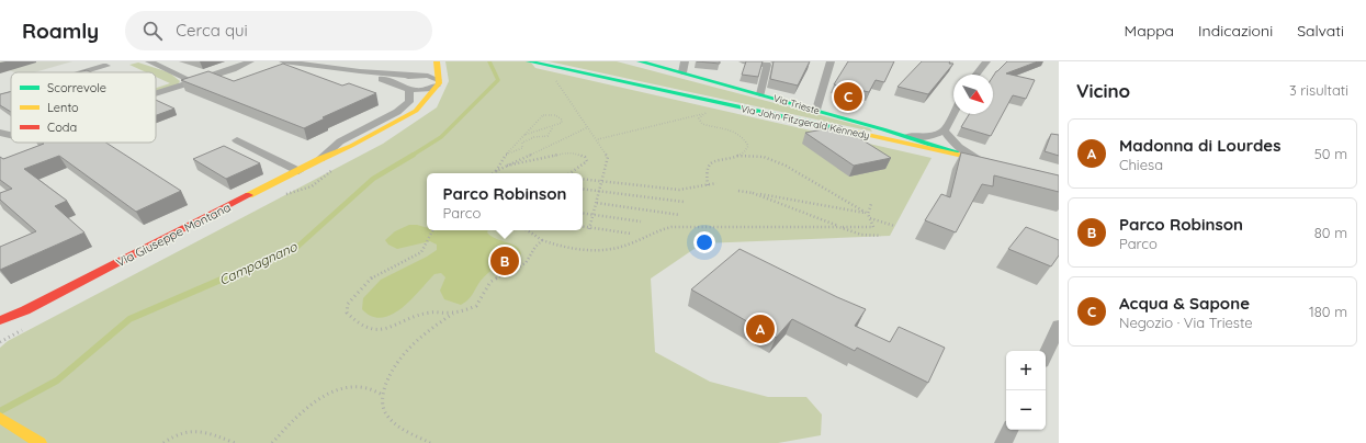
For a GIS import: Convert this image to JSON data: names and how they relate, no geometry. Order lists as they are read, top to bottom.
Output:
{
  "streets": {
    "street": ["Via Trieste", "Via John Fitzgerald Kennedy", "Via Giuseppe Montana"]
  },
  "crossings": [
    ["Via Trieste", "Via John Fitzgerald Kennedy"]
  ],
  "water": ["Campagnano"],
  "legend": ["Scorrevole", "Lento", "Coda"],
  "north": "bottom right",
  "page": {
    "header": "Roamly",
    "search": "Cerca qui",
    "nav": ["Mappa", "Indicazioni", "Salvati"],
    "heading": ["Vicino", "3 risultati"],
    "pins": ["C", "B", "A"],
    "list": [
      {
        "mark": "A",
        "name": "Madonna di Lourdes",
        "note": "Chiesa",
        "value": "50 m"
      },
      {
        "mark": "B",
        "name": "Parco Robinson",
        "note": "Parco",
        "value": "80 m"
      },
      {
        "mark": "C",
        "name": "Acqua & Sapone",
        "note": "Negozio · Via Trieste",
        "value": "180 m"
      }
    ],
    "popup": ["Parco Robinson", "Parco"],
    "map_buttons": ["+", "−"]
  }
}
